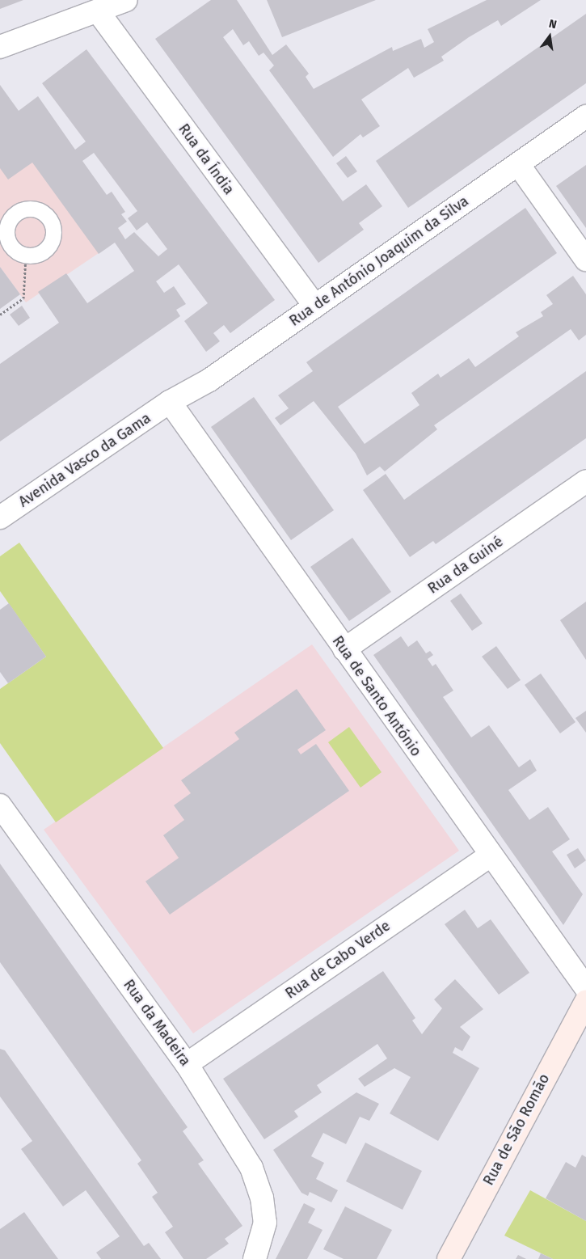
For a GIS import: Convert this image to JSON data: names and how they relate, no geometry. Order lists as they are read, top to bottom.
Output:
{
  "streets": {
    "main road": ["Rua de São Romão"],
    "street": [
      "Rua da Índia",
      "Rua de António Joaquim da Silva",
      "Avenida Vasco da Gama",
      "Rua da Guiné",
      "Rua de Santo António",
      "Rua de Cabo Verde",
      "Rua da Madeira"
    ]
  },
  "crossings": [
    ["Rua da Índia", "Rua de António Joaquim da Silva"],
    ["Rua de António Joaquim da Silva", "Avenida Vasco da Gama"],
    ["Rua de António Joaquim da Silva", "Rua de Santo António"],
    ["Avenida Vasco da Gama", "Rua de Santo António"],
    ["Rua da Guiné", "Rua de Santo António"],
    ["Rua de Santo António", "Rua de Cabo Verde"],
    ["Rua de Cabo Verde", "Rua da Madeira"]
  ],
  "north": "top"
}
